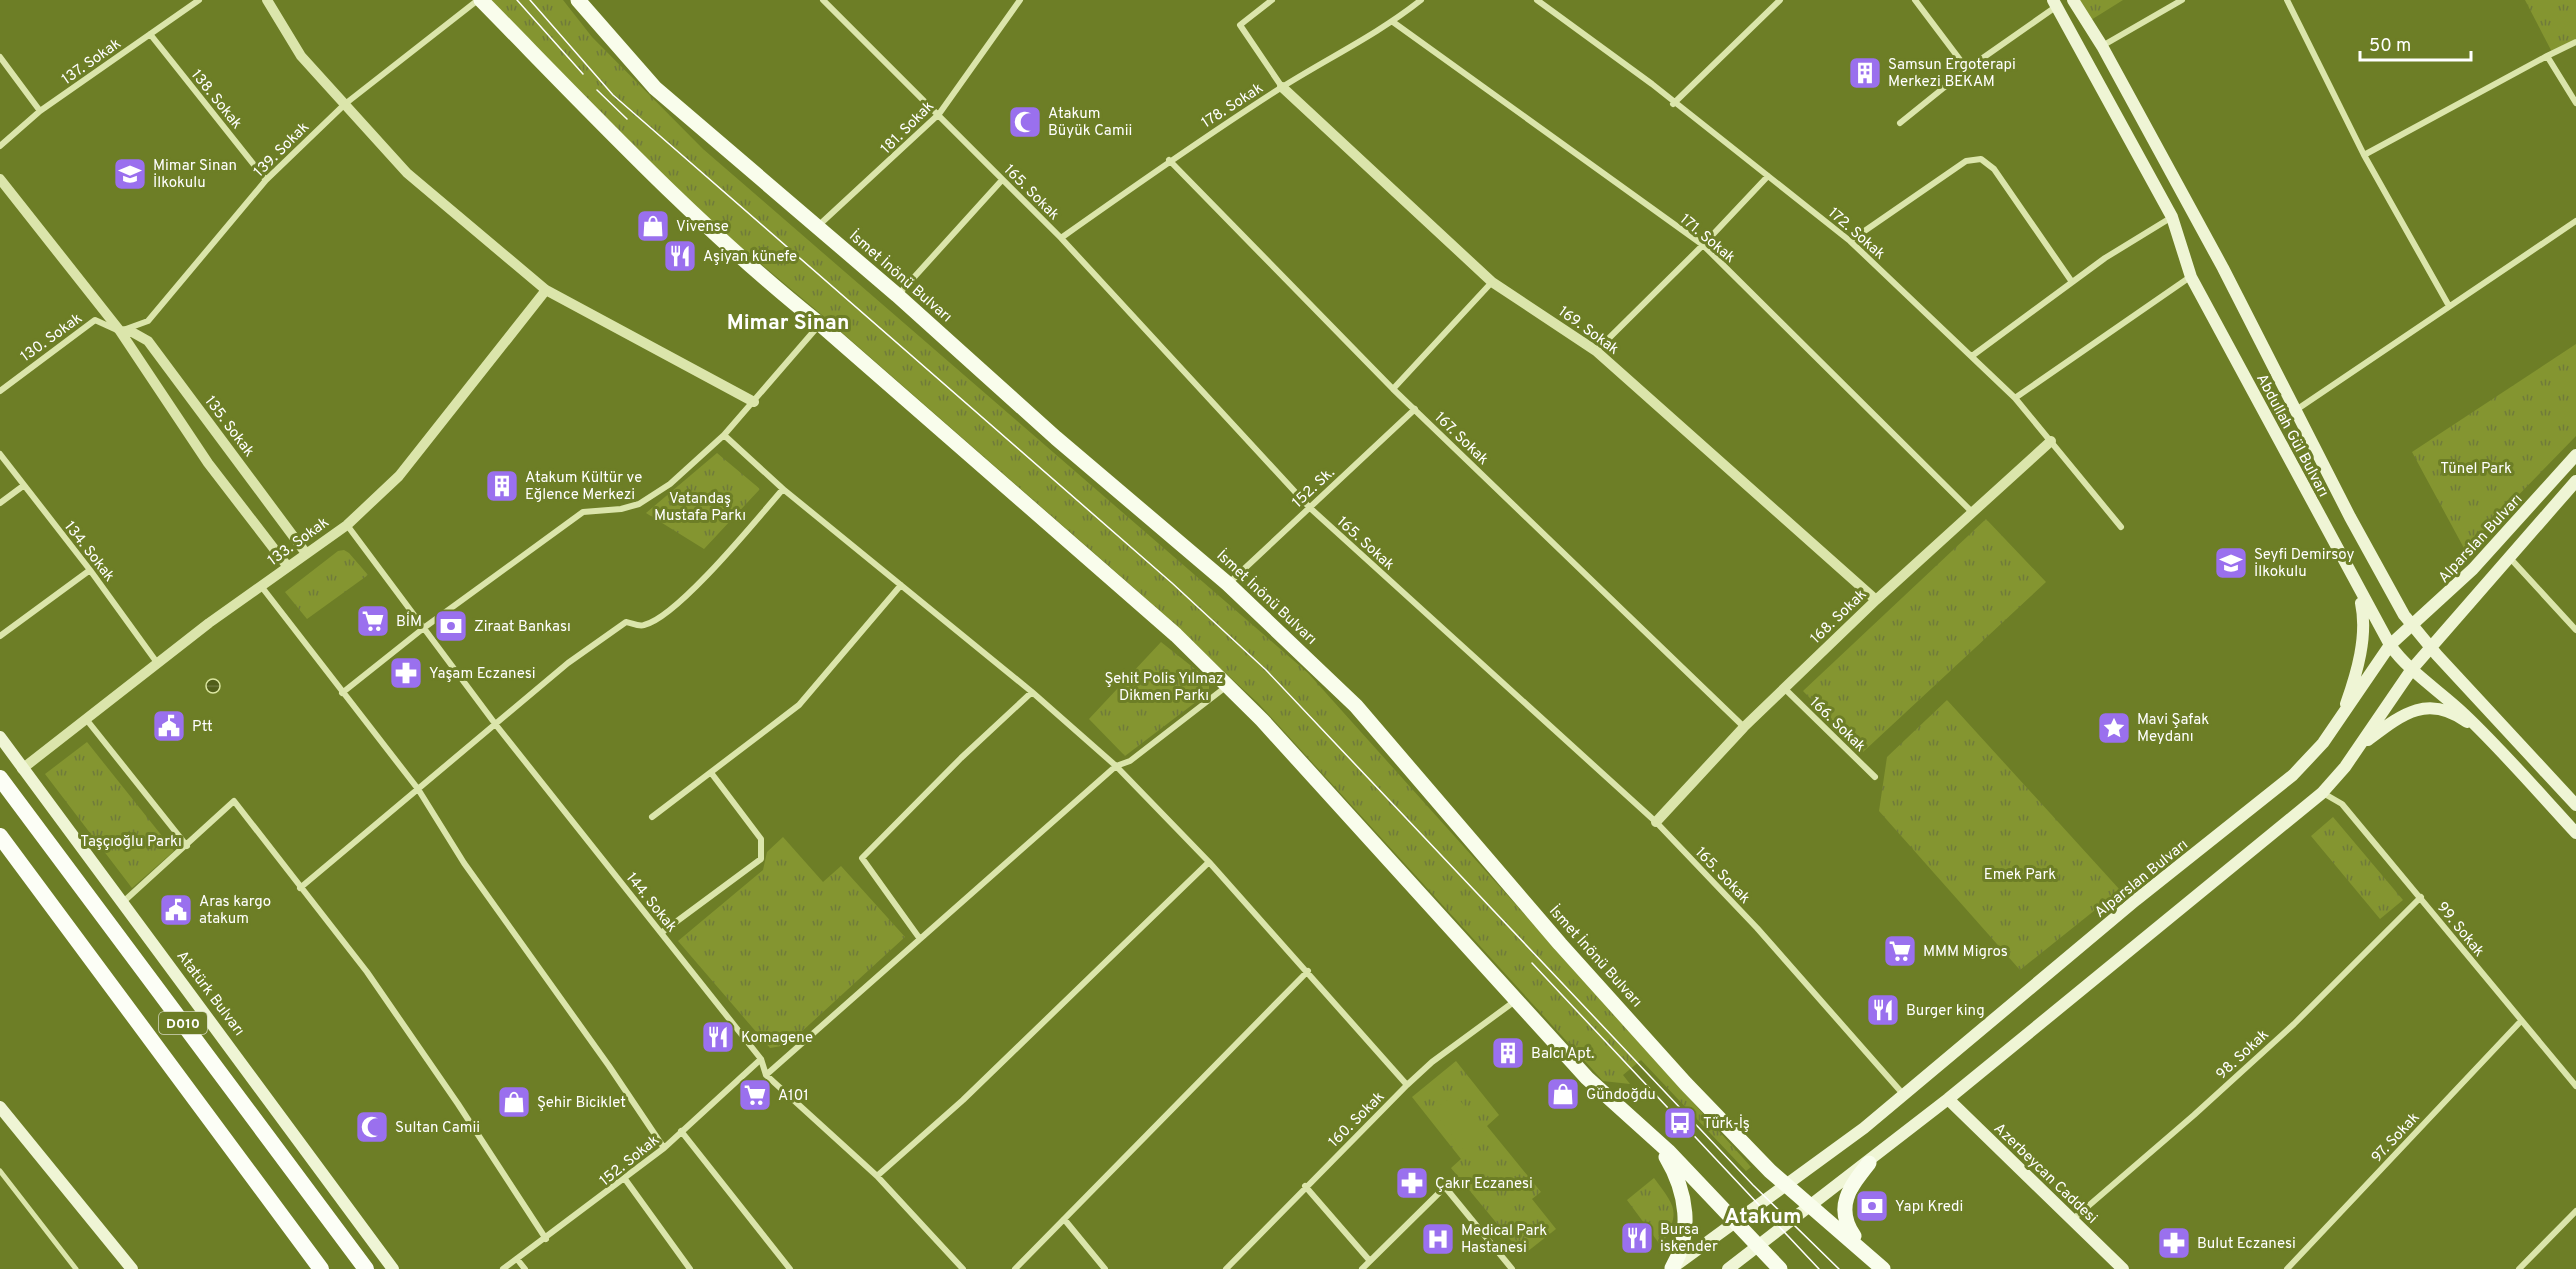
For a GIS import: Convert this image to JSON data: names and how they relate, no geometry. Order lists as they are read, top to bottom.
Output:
{
  "streets": {
    "highway": ["D010"],
    "main road": [
      "İsmet İnönü Bulvarı",
      "Abdullah Gül Bulvarı",
      "Alparslan Bulvarı",
      "Atatürk Bulvarı",
      "Azerbeycan Caddesi"
    ],
    "street": [
      "137. Sokak",
      "138. Sokak",
      "178. Sokak",
      "181. Sokak",
      "139. Sokak",
      "165. Sokak",
      "172. Sokak",
      "171. Sokak",
      "169. Sokak",
      "130. Sokak",
      "135. Sokak",
      "167. Sokak",
      "152. Sk.",
      "133. Sokak",
      "134. Sokak",
      "168. Sokak",
      "166. Sokak",
      "144. Sokak",
      "99. Sokak",
      "98. Sokak",
      "160. Sokak",
      "97. Sokak",
      "152. Sokak"
    ]
  },
  "crossings": [
    ["137. Sokak", "138. Sokak"],
    ["138. Sokak", "139. Sokak"],
    ["178. Sokak", "165. Sokak"],
    ["178. Sokak", "171. Sokak"],
    ["178. Sokak", "169. Sokak"],
    ["178. Sokak", "167. Sokak"],
    ["181. Sokak", "165. Sokak"],
    ["181. Sokak", "İsmet İnönü Bulvarı"],
    ["139. Sokak", "130. Sokak"],
    ["139. Sokak", "135. Sokak"],
    ["165. Sokak", "152. Sk."],
    ["165. Sokak", "Alparslan Bulvarı"],
    ["165. Sokak", "168. Sokak"],
    ["172. Sokak", "168. Sokak"],
    ["171. Sokak", "168. Sokak"],
    ["İsmet İnönü Bulvarı", "152. Sk."],
    ["İsmet İnönü Bulvarı", "Alparslan Bulvarı"],
    ["169. Sokak", "168. Sokak"],
    ["130. Sokak", "135. Sokak"],
    ["135. Sokak", "133. Sokak"],
    ["Abdullah Gül Bulvarı", "Alparslan Bulvarı"],
    ["167. Sokak", "152. Sk."],
    ["167. Sokak", "168. Sokak"],
    ["133. Sokak", "134. Sokak"],
    ["133. Sokak", "144. Sokak"],
    ["133. Sokak", "Atatürk Bulvarı"],
    ["168. Sokak", "166. Sokak"],
    ["144. Sokak", "152. Sokak"],
    ["99. Sokak", "98. Sokak"],
    ["99. Sokak", "97. Sokak"],
    ["98. Sokak", "Azerbeycan Caddesi"]
  ],
  "districts": ["Mimar Sinan", "Atakum"],
  "parks": [
    "Tünel Park",
    "Vatandaş Mustafa Parkı",
    "Şehit Polis Yılmaz Dikmen Parkı",
    "Taşçıoğlu Parkı",
    "Emek Park"
  ],
  "places": {
    "building": ["Samsun Ergoterapi Merkezi BEKAM", "Atakum Kültür ve Eğlence Merkezi", "Balcı Apt."],
    "mosque": ["Atakum Büyük Camii", "Sultan Camii"],
    "school or university": ["Mimar Sinan İlkokulu", "Seyfi Demirsoy İlkokulu"],
    "shop": ["Vivense", "Gündoğdu", "Şehir Biciklet"],
    "restaurant": [
      "Aşiyan künefe",
      "Burger king",
      "Komagene",
      "Bursa iskender"
    ],
    "supermarket": ["BİM", "MMM Migros", "A101"],
    "bank": ["Ziraat Bankası", "Yapı Kredi"],
    "pharmacy": ["Yaşam Eczanesi", "Çakır Eczanesi", "Bulut Eczanesi"],
    "public building": ["Ptt", "Aras kargo atakum"],
    "place": ["Mavi Şafak Meydanı"],
    "bus stop": ["Türk-İş"],
    "hospital": ["Medical Park Hastanesi"]
  },
  "scale_bar": "50 m"
}
